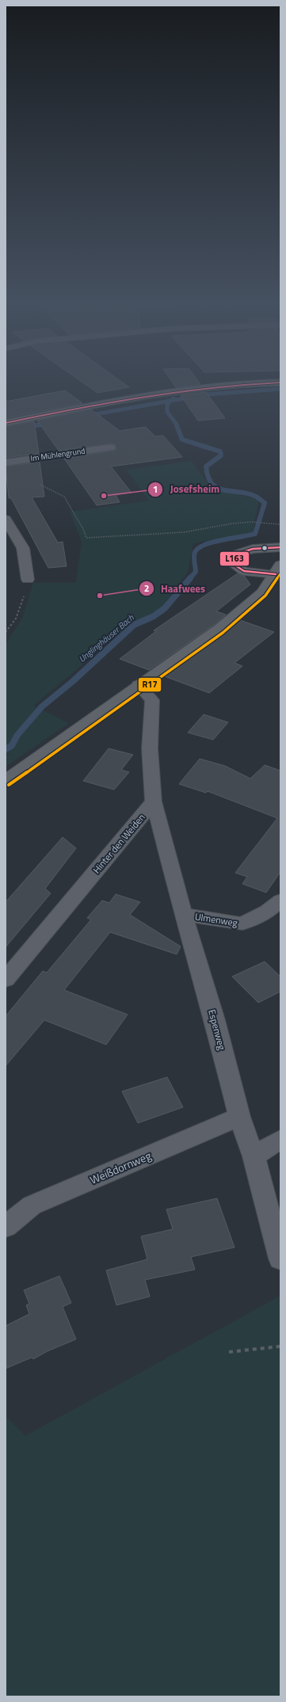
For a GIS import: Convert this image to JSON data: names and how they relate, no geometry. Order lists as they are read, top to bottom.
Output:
{
  "streets": {
    "street": [
      "Im Mühlengrund",
      "Hinter den Weiden",
      "Ulmenweg",
      "Espenweg",
      "Weißdornweg"
    ]
  },
  "crossings": [
    ["Hinter den Weiden", "Espenweg"],
    ["Ulmenweg", "Espenweg"],
    ["Espenweg", "Weißdornweg"]
  ],
  "water": ["Unglinghäuser Bach"],
  "places": ["Josefsheim", "Haafwees"],
  "lines": ["transit line L163", "transit line R17"]
}
